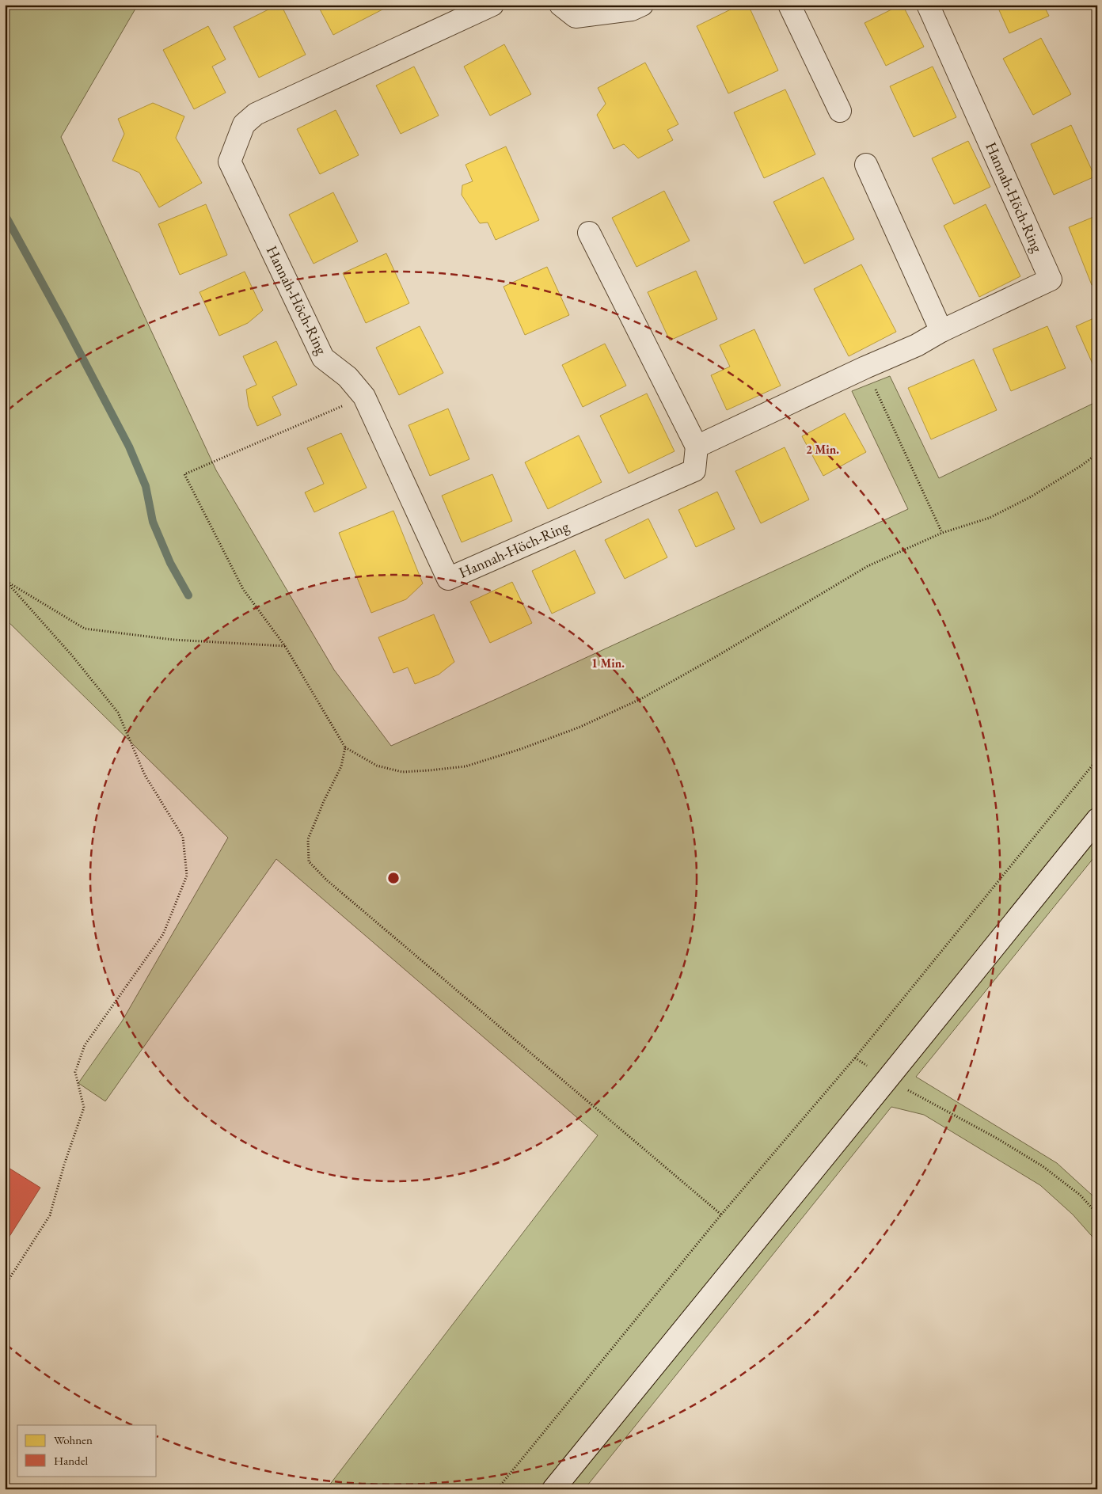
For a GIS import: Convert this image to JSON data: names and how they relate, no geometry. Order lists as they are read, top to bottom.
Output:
{
  "streets": {
    "street": ["Hannah-Höch-Ring"]
  },
  "legend": ["Wohnen", "Handel"],
  "rings": ["2 Min.", "1 Min."]
}
